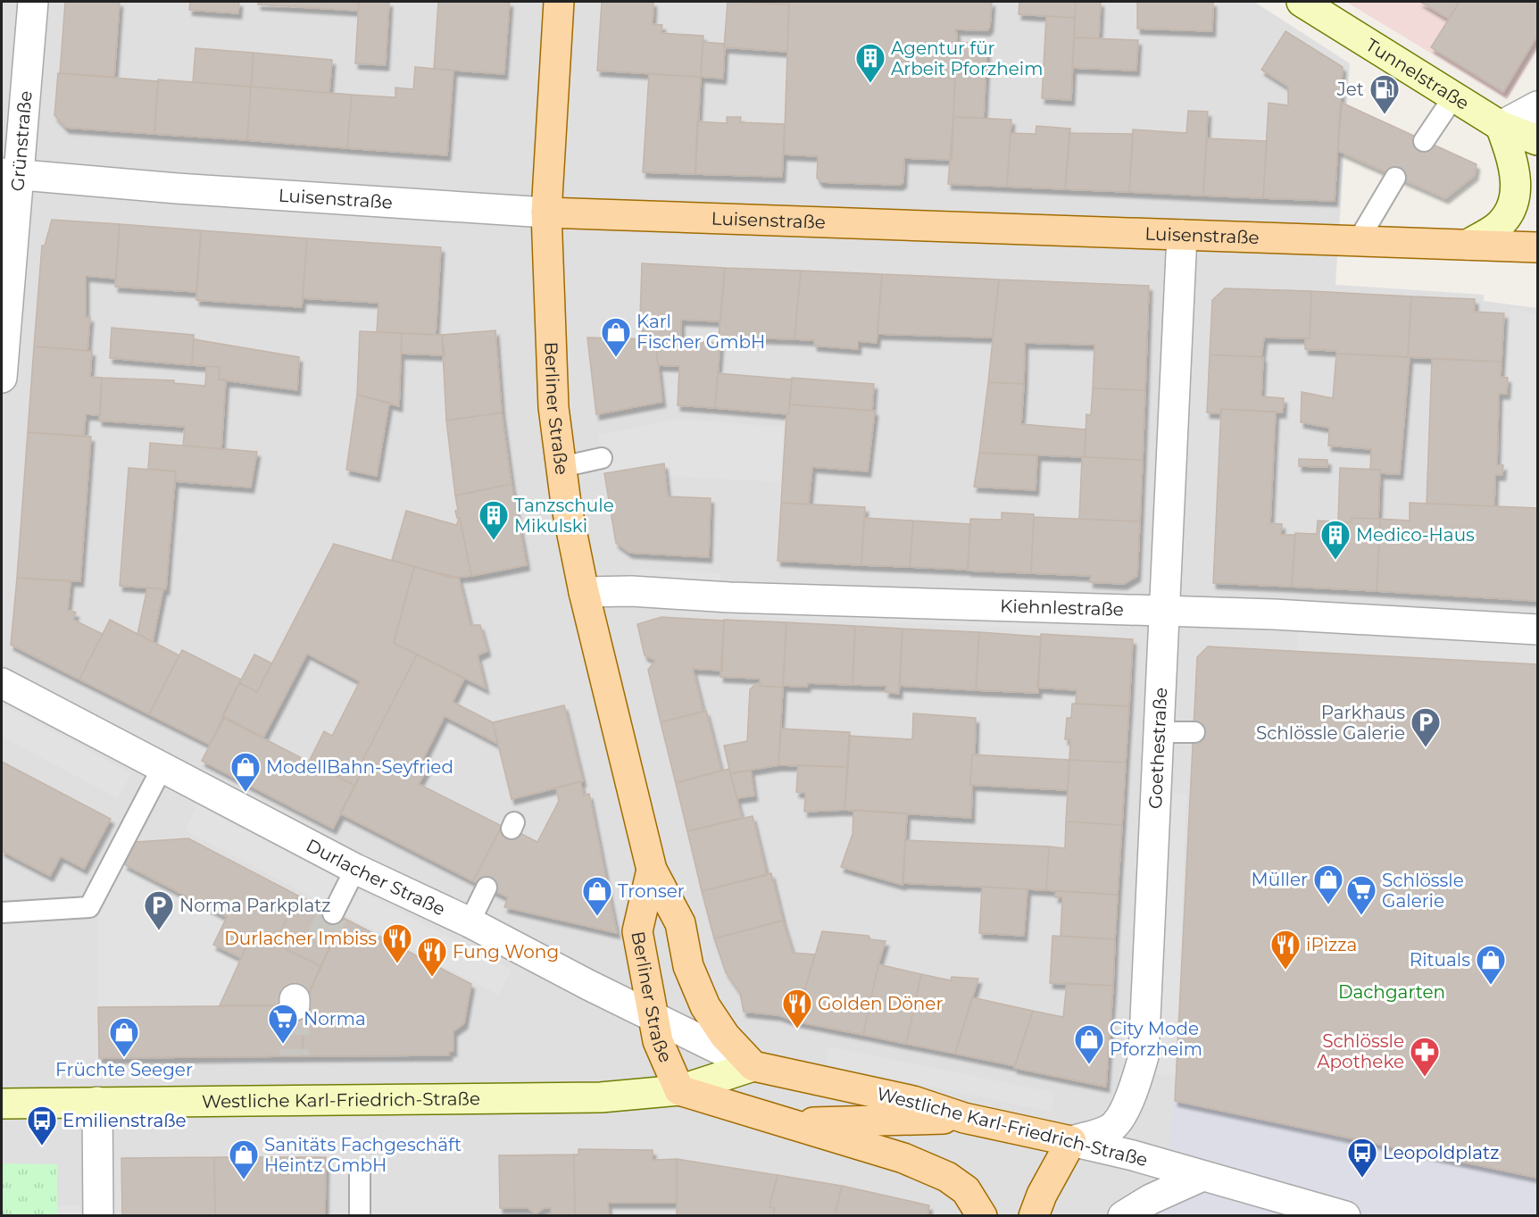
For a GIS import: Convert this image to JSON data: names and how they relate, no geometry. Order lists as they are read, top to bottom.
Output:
{
  "streets": {
    "main road": [
      "Tunnelstraße",
      "Luisenstraße",
      "Berliner Straße",
      "Westliche Karl-Friedrich-Straße"
    ],
    "street": [
      "Grünstraße",
      "Kiehnlestraße",
      "Goethestraße",
      "Durlacher Straße"
    ]
  },
  "crossings": [
    ["Grünstraße", "Luisenstraße"],
    ["Luisenstraße", "Berliner Straße"],
    ["Luisenstraße", "Goethestraße"],
    ["Berliner Straße", "Kiehnlestraße"],
    ["Berliner Straße", "Durlacher Straße"],
    ["Berliner Straße", "Westliche Karl-Friedrich-Straße"],
    ["Kiehnlestraße", "Goethestraße"],
    ["Goethestraße", "Westliche Karl-Friedrich-Straße"],
    ["Durlacher Straße", "Westliche Karl-Friedrich-Straße"]
  ],
  "parks": ["Dachgarten"],
  "places": {
    "building": ["Agentur für Arbeit Pforzheim", "Tanzschule Mikulski", "Medico-Haus"],
    "fuel station": ["Jet"],
    "shop": [
      "Karl Fischer GmbH",
      "ModellBahn-Seyfried",
      "Müller",
      "Tronser",
      "Rituals",
      "Früchte Seeger",
      "City Mode Pforzheim",
      "Sanitäts Fachgeschäft Heintz GmbH"
    ],
    "parking": ["Parkhaus Schlössle Galerie", "Norma Parkplatz"],
    "supermarket": ["Schlössle Galerie", "Norma"],
    "restaurant": [
      "Durlacher Imbiss",
      "iPizza",
      "Fung Wong",
      "Golden Döner"
    ],
    "pharmacy": ["Schlössle Apotheke"],
    "bus stop": ["Emilienstraße", "Leopoldplatz"]
  }
}
